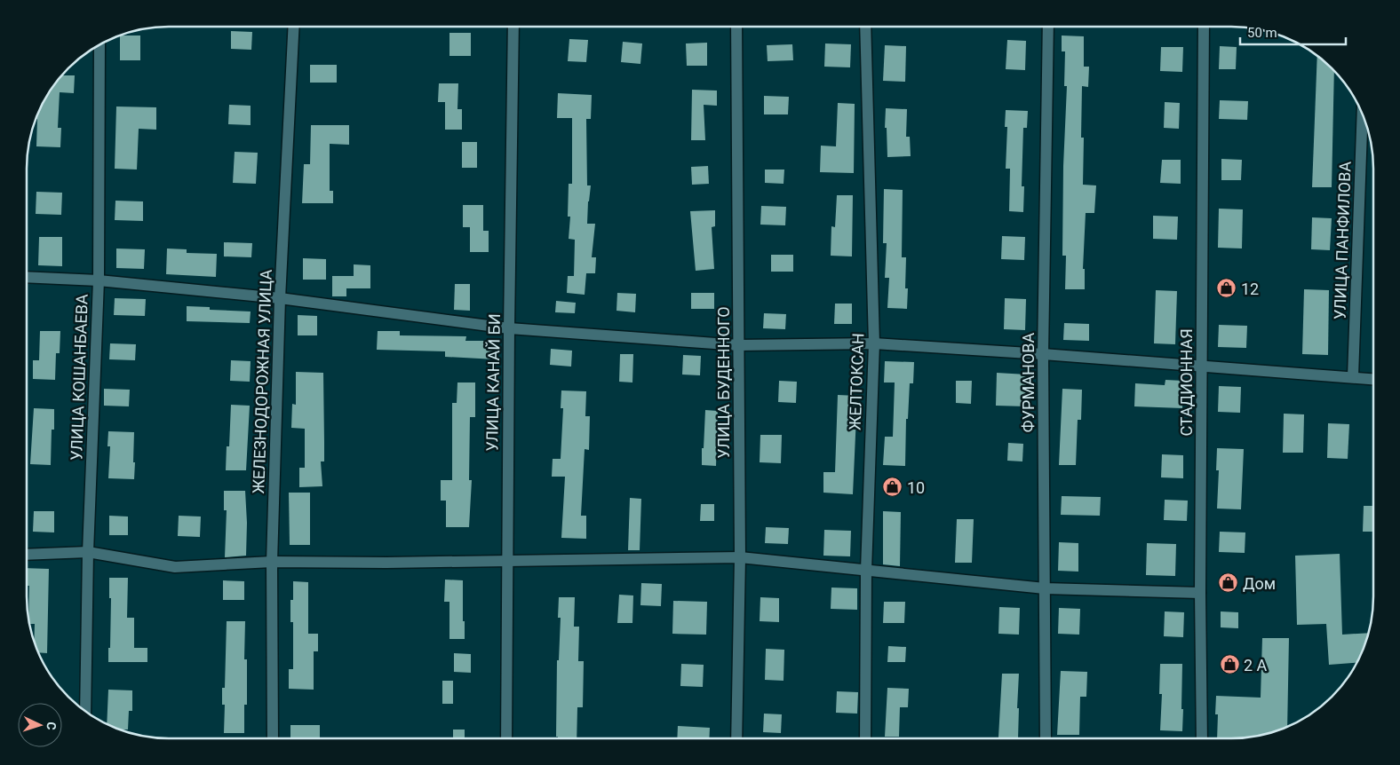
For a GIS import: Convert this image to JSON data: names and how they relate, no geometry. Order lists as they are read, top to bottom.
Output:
{
  "streets": {
    "street": [
      "УЛИЦА ПАНФИЛОВА",
      "УЛИЦА КОШАНБАЕВА",
      "ЖЕЛЕЗНОДОРОЖНАЯ УЛИЦА",
      "ЖЕЛТОКСАН",
      "УЛИЦА КАНАЙ БИ",
      "УЛИЦА БУДЕННОГО",
      "ФУРМАНОВА",
      "СТАДИОННАЯ"
    ]
  },
  "places": {
    "shop": [
      "12",
      "10",
      "Дом",
      "2 А"
    ]
  },
  "scale_bar": "50 m",
  "north": "right"
}
